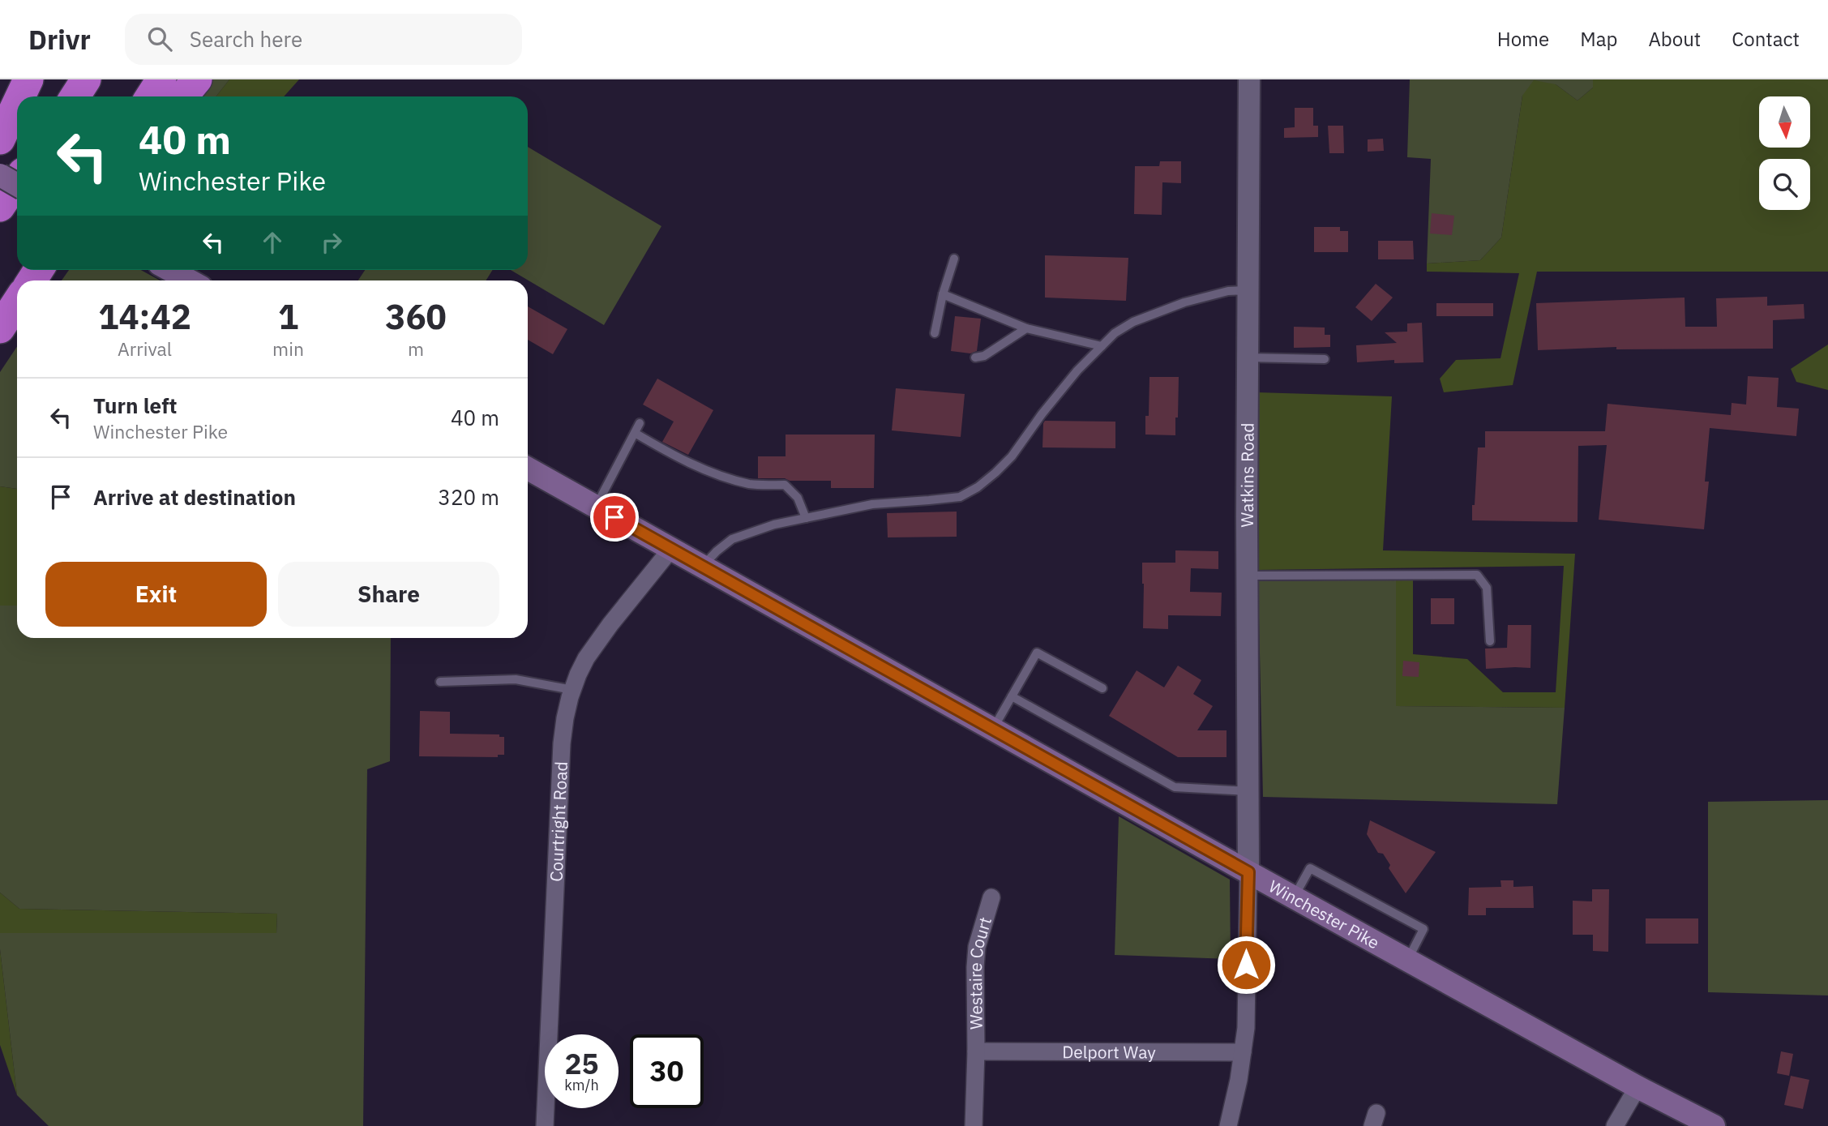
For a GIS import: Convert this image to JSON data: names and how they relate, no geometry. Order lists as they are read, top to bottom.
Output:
{
  "streets": {
    "main road": ["Winchester Pike"],
    "street": [
      "Watkins Road",
      "Courtright Road",
      "Westaire Court",
      "Delport Way"
    ]
  },
  "crossings": [
    ["Watkins Road", "Winchester Pike"],
    ["Courtright Road", "Winchester Pike"],
    ["Westaire Court", "Delport Way"]
  ],
  "north": "bottom",
  "page": {
    "header": "Drivr",
    "search": "Search here",
    "nav": [
      "Home",
      "Map",
      "About",
      "Contact"
    ],
    "turn": ["40 m", "Winchester Pike"],
    "eta": [
      "14:42",
      "Arrival",
      "1",
      "min",
      "360",
      "m"
    ],
    "list": [
      {
        "name": "Turn left",
        "note": "Winchester Pike",
        "value": "40 m"
      },
      {
        "name": "Arrive at destination",
        "value": "320 m"
      }
    ],
    "buttons": ["Exit", "Share"],
    "speed": "25 km/h",
    "limit": "30"
  }
}
